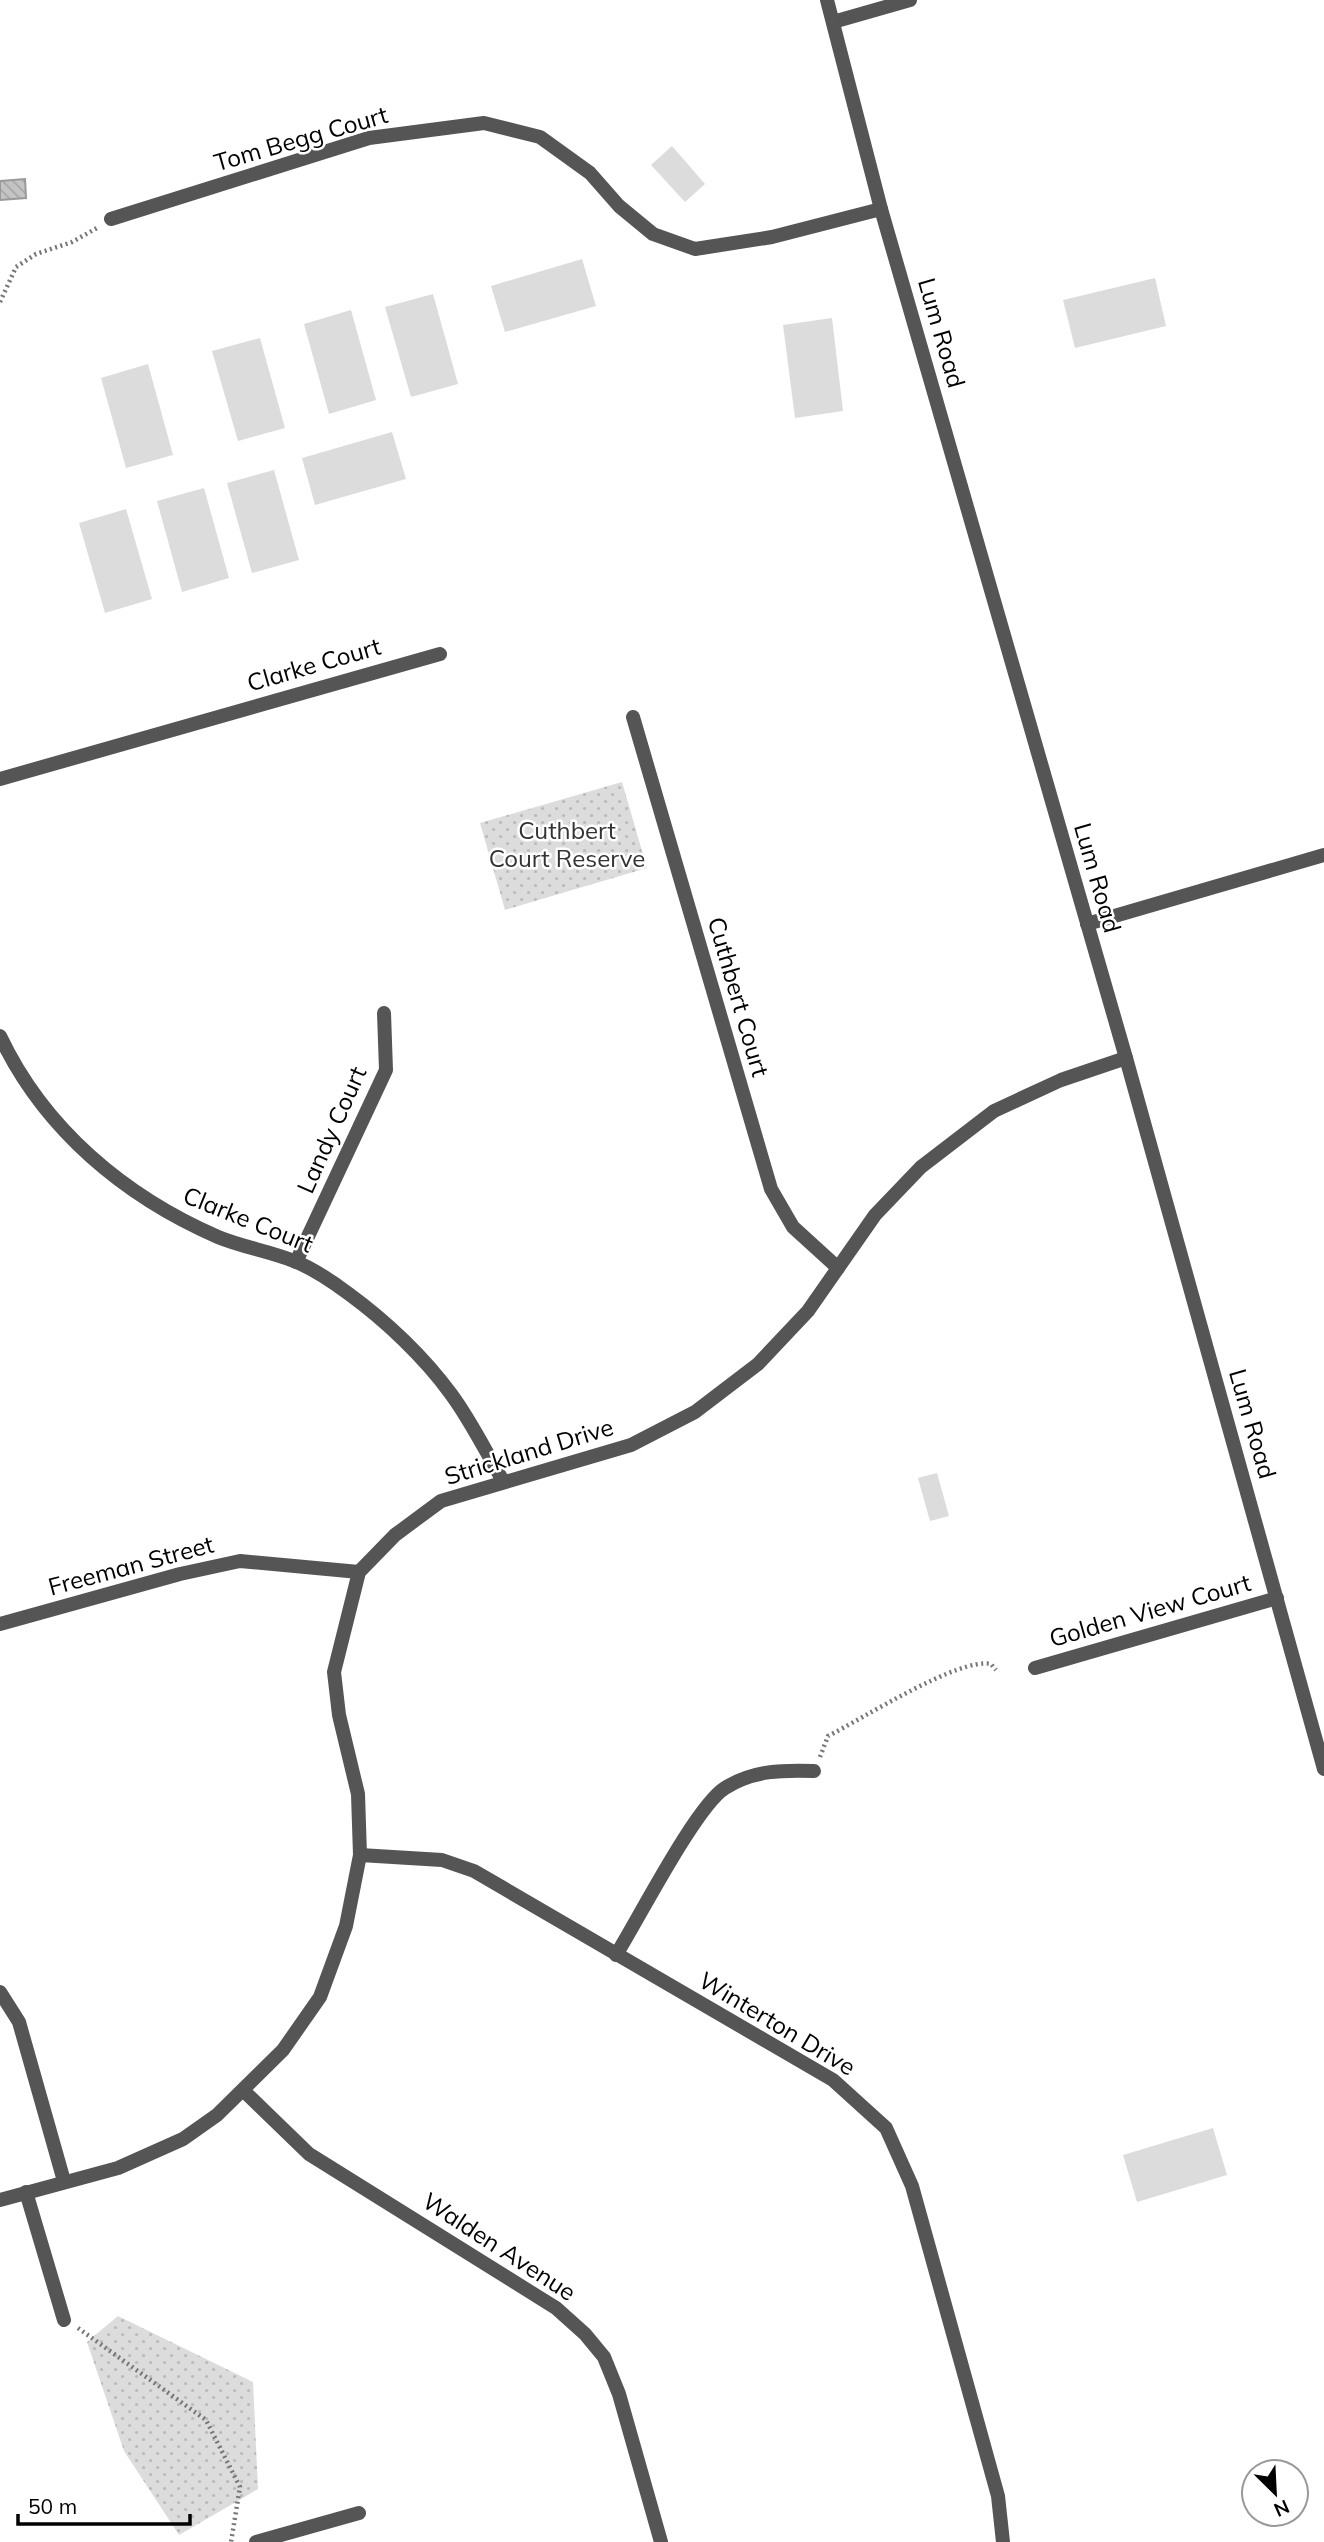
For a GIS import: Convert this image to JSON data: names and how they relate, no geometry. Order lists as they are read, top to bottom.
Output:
{
  "streets": {
    "street": [
      "Tom Begg Court",
      "Lum Road",
      "Clarke Court",
      "Cuthbert Court",
      "Landy Court",
      "Strickland Drive",
      "Freeman Street",
      "Golden View Court",
      "Winterton Drive",
      "Walden Avenue"
    ]
  },
  "crossings": [
    ["Tom Begg Court", "Lum Road"],
    ["Lum Road", "Strickland Drive"],
    ["Lum Road", "Golden View Court"],
    ["Clarke Court", "Landy Court"],
    ["Clarke Court", "Strickland Drive"],
    ["Cuthbert Court", "Strickland Drive"],
    ["Strickland Drive", "Freeman Street"]
  ],
  "parks": ["Cuthbert Court Reserve"],
  "scale_bar": "50 m",
  "north": "bottom right"
}
